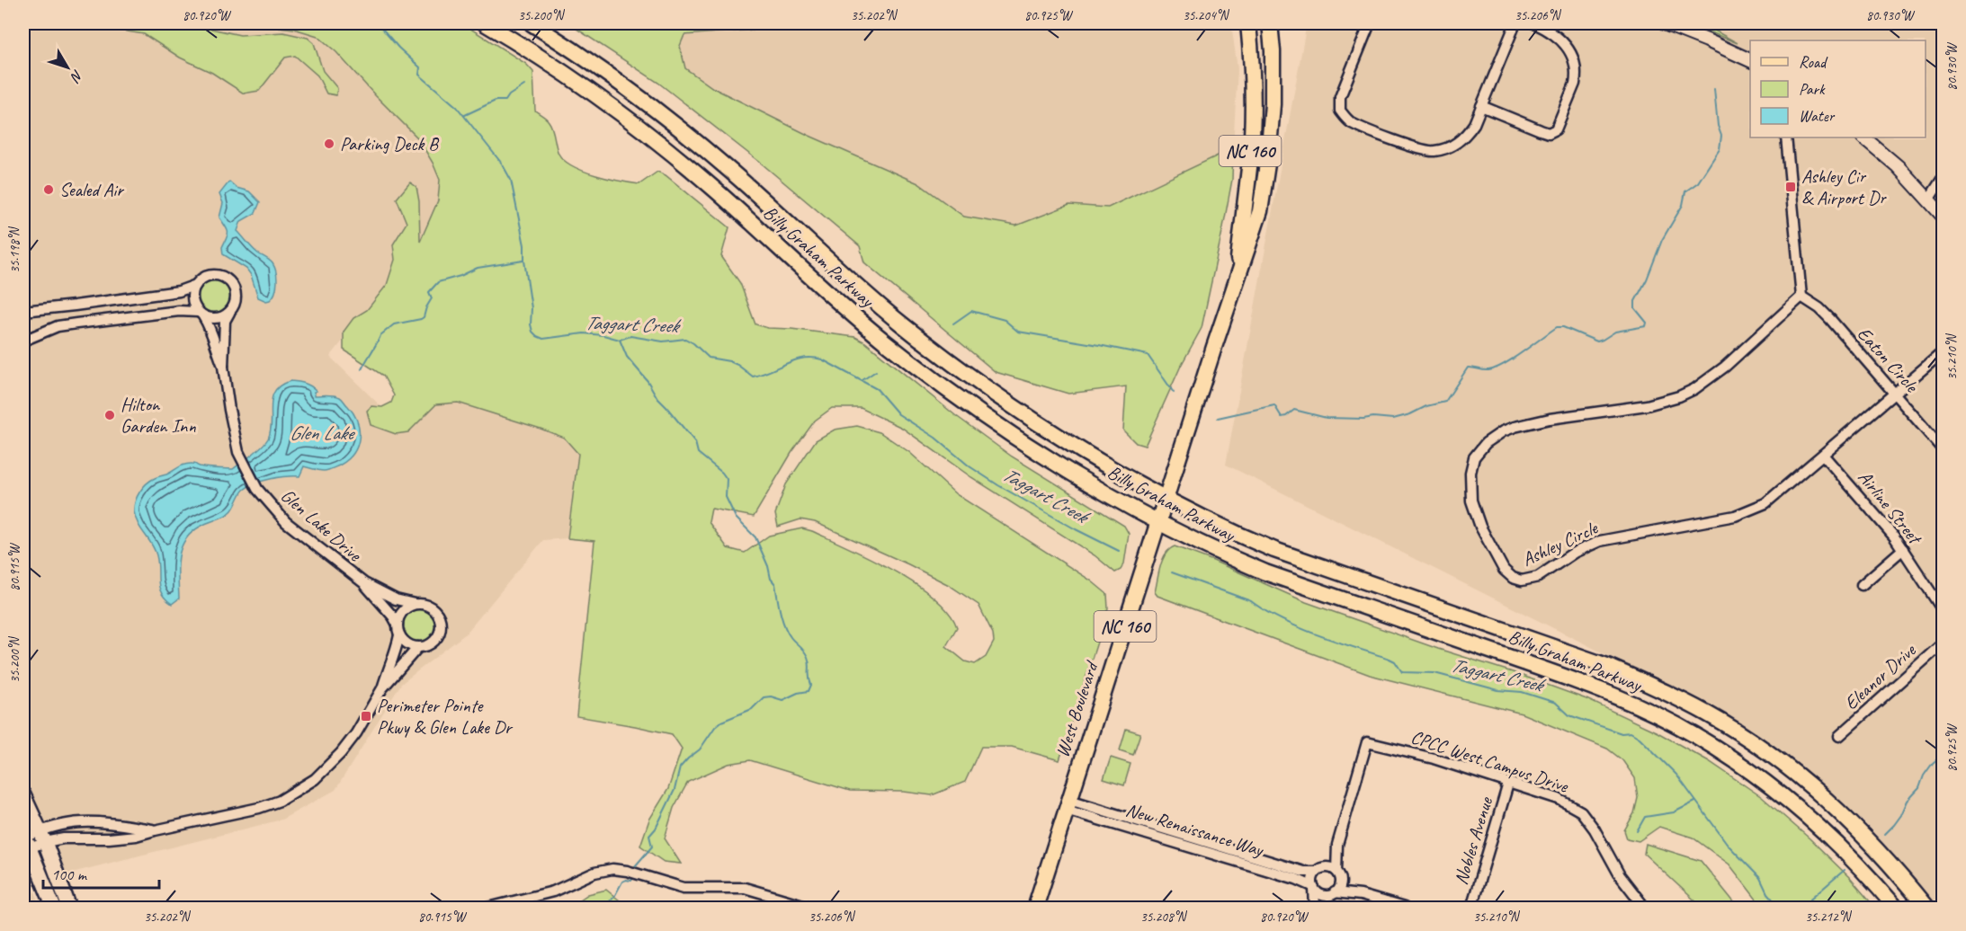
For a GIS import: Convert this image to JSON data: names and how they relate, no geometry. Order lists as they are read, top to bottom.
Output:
{
  "streets": {
    "main road": ["NC 160", "Billy Graham Parkway", "West Boulevard"],
    "street": [
      "Eaton Circle",
      "Airline Street",
      "Glen Lake Drive",
      "Ashley Circle",
      "Eleanor Drive",
      "CPCC West Campus Drive",
      "New Renaissance Way",
      "Nobles Avenue"
    ]
  },
  "crossings": [
    ["Billy Graham Parkway", "West Boulevard"],
    ["Eaton Circle", "Ashley Circle"],
    ["Airline Street", "Ashley Circle"],
    ["West Boulevard", "New Renaissance Way"],
    ["CPCC West Campus Drive", "Nobles Avenue"]
  ],
  "water": ["Taggart Creek", "Glen Lake"],
  "places": {
    "other": ["Parking Deck B", "Sealed Air", "Hilton Garden Inn"],
    "transit": ["Ashley Cir & Airport Dr", "Perimeter Pointe Pkwy & Glen Lake Dr"]
  },
  "legend": ["Road", "Park", "Water"],
  "scale_bar": "100 m",
  "north": "bottom right",
  "coordinates": [
    "80.920°W",
    "35.200°N",
    "35.202°N",
    "80.925°W",
    "35.204°N",
    "35.206°N",
    "80.930°W",
    "35.198°N",
    "35.210°N",
    "80.915°W",
    "35.208°N",
    "35.212°N"
  ]
}
